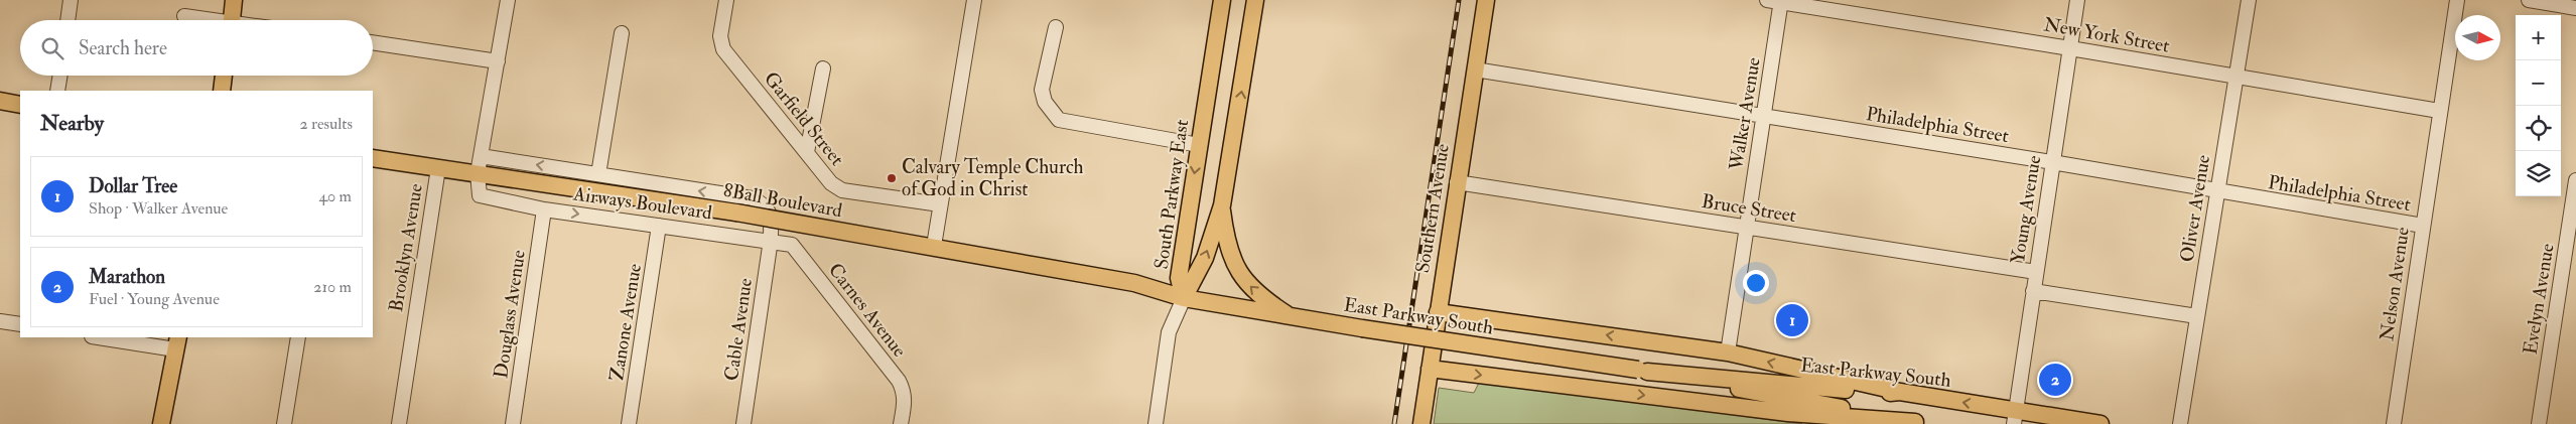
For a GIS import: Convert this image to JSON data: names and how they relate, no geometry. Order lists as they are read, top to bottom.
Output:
{
  "streets": {
    "main road": [
      "South Parkway East",
      "8Ball Boulevard",
      "Southern Avenue",
      "East Parkway South"
    ],
    "street": [
      "New York Street",
      "Walker Avenue",
      "Garfield Street",
      "Philadelphia Street",
      "Airways Boulevard",
      "Bruce Street",
      "Oliver Avenue",
      "Young Avenue",
      "Brooklyn Avenue",
      "Nelson Avenue",
      "Evelyn Avenue",
      "Carnes Avenue",
      "Douglass Avenue",
      "Zanone Avenue",
      "Cable Avenue"
    ]
  },
  "crossings": [
    ["New York Street", "Walker Avenue"],
    ["New York Street", "Oliver Avenue"],
    ["New York Street", "Young Avenue"],
    ["New York Street", "Nelson Avenue"],
    ["Walker Avenue", "Philadelphia Street"],
    ["Walker Avenue", "Bruce Street"],
    ["Philadelphia Street", "Southern Avenue"],
    ["Philadelphia Street", "Oliver Avenue"],
    ["Philadelphia Street", "Young Avenue"],
    ["Philadelphia Street", "Nelson Avenue"],
    ["South Parkway East", "8Ball Boulevard"],
    ["South Parkway East", "East Parkway South"],
    ["8Ball Boulevard", "Airways Boulevard"],
    ["8Ball Boulevard", "Brooklyn Avenue"],
    ["8Ball Boulevard", "East Parkway South"],
    ["Airways Boulevard", "Carnes Avenue"],
    ["Airways Boulevard", "Douglass Avenue"],
    ["Airways Boulevard", "Zanone Avenue"],
    ["Airways Boulevard", "Cable Avenue"],
    ["Southern Avenue", "Bruce Street"],
    ["Bruce Street", "Young Avenue"],
    ["Young Avenue", "East Parkway South"],
    ["Carnes Avenue", "Cable Avenue"]
  ],
  "places": ["Calvary Temple Church of God in Christ"],
  "north": "right",
  "page": {
    "map_buttons": ["+", "−"],
    "search": "Search here",
    "heading": ["Nearby", "2 results"],
    "list": [
      {
        "mark": "1",
        "name": "Dollar Tree",
        "note": "Shop · Walker Avenue",
        "value": "40 m"
      },
      {
        "mark": "2",
        "name": "Marathon",
        "note": "Fuel · Young Avenue",
        "value": "210 m"
      }
    ],
    "pins": ["1", "2"]
  }
}
